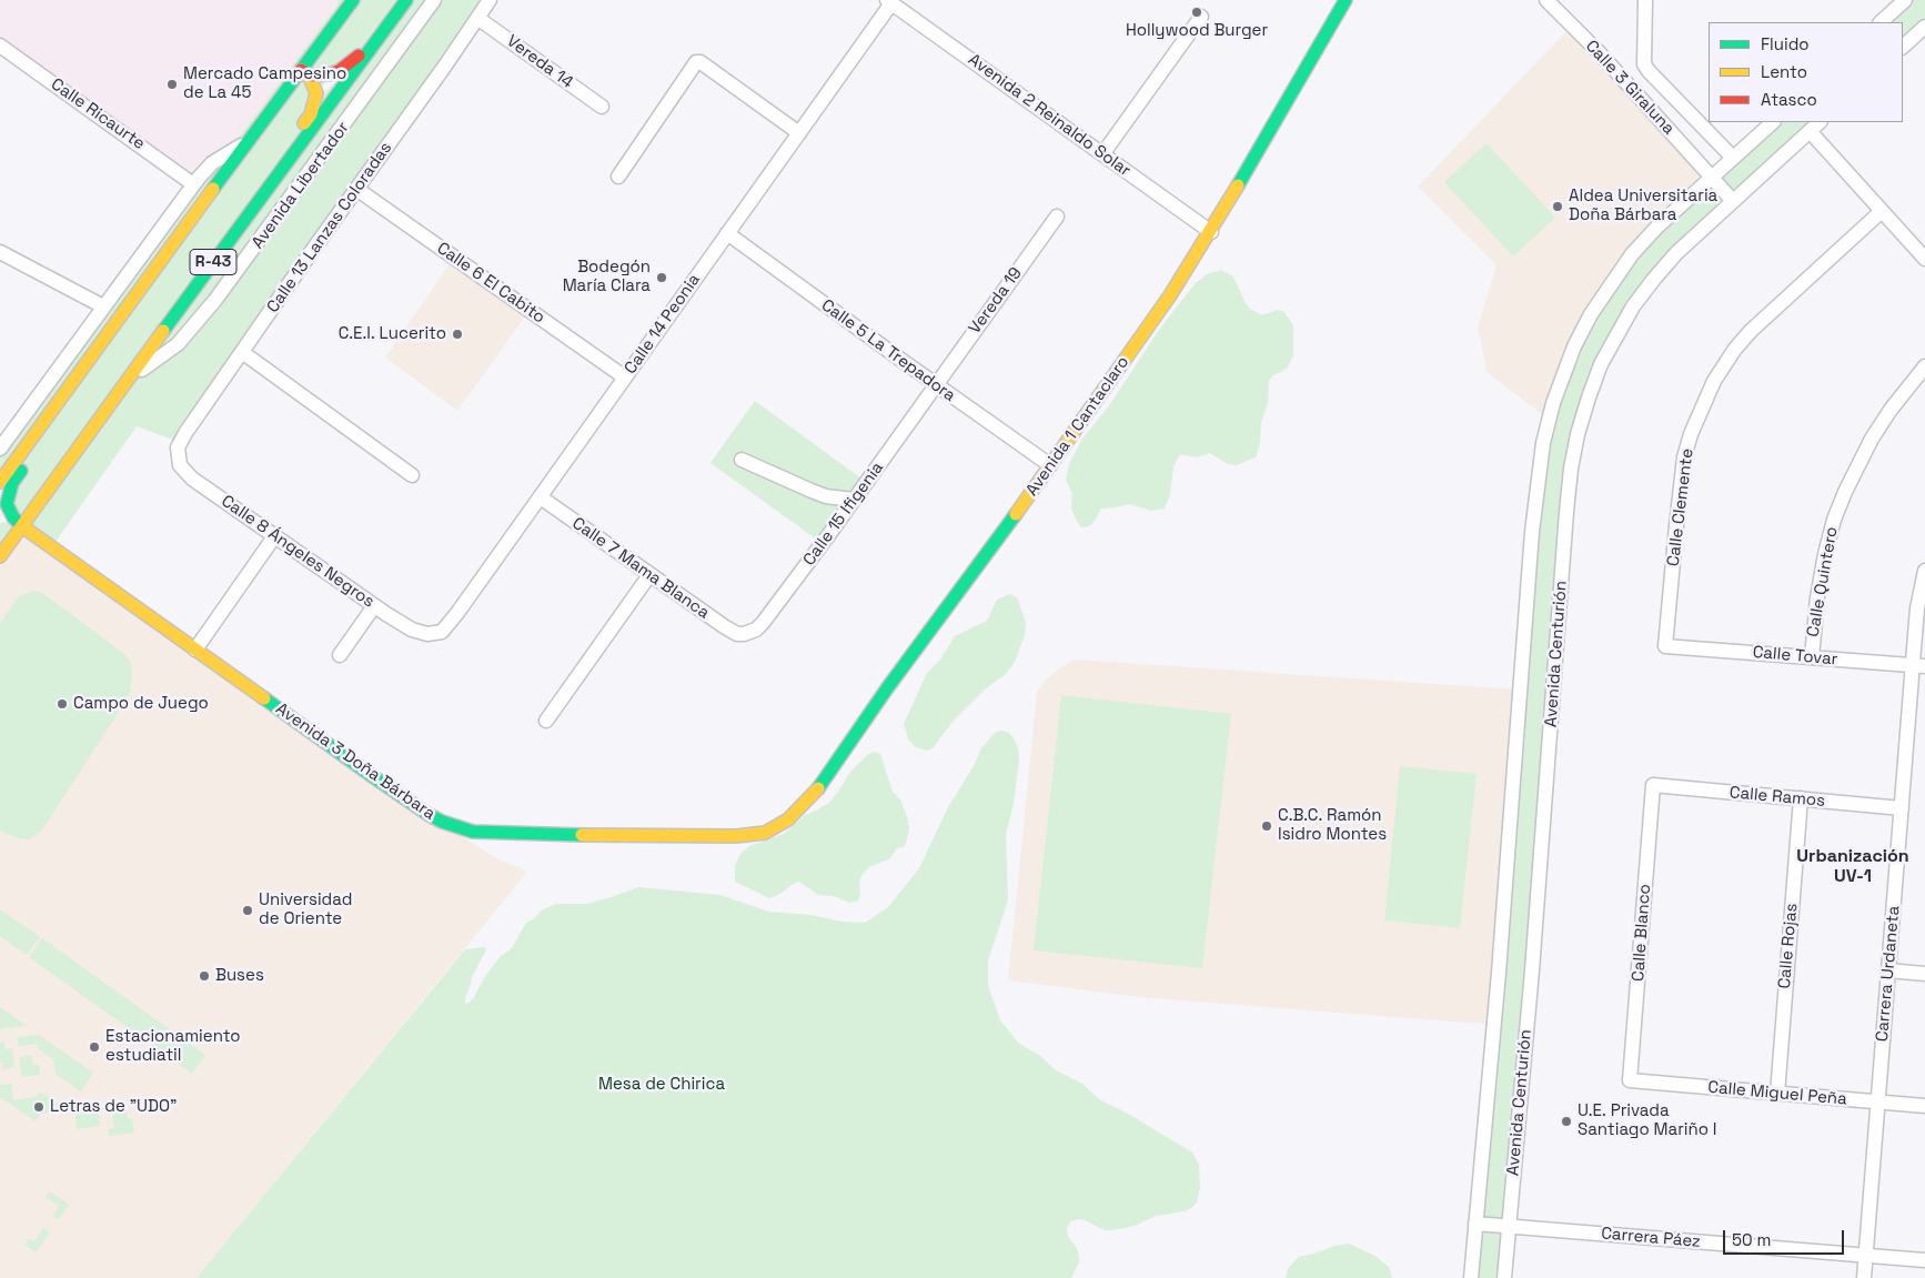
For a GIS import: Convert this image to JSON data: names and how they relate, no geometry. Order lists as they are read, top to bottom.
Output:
{
  "streets": {
    "street": [
      "Vereda 14",
      "Calle 3 Giraluna",
      "Calle Ricaurte",
      "Avenida 2 Reinaldo Solar",
      "Avenida Libertador",
      "Calle 13 Lanzas Coloradas",
      "R-43",
      "Calle 6 El Cabito",
      "Vereda 19",
      "Calle 14 Peonia",
      "Calle 5 La Trepadora",
      "Avenida 1 Cantaclaro",
      "Calle Clemente",
      "Calle 15 Ifigenia",
      "Calle 8 Ángeles Negros",
      "Calle 7 Mama Blanca",
      "Calle Quintero",
      "Avenida Centurión",
      "Calle Tovar",
      "Avenida 3 Doña Bárbara",
      "Calle Ramos",
      "Calle Blanco",
      "Calle Rojas",
      "Carrera Urdaneta",
      "Calle Miguel Peña",
      "Carrera Páez"
    ]
  },
  "crossings": [
    ["Vereda 14", "Calle 13 Lanzas Coloradas"],
    ["Calle 3 Giraluna", "Avenida Centurión"],
    ["Avenida 2 Reinaldo Solar", "Calle 14 Peonia"],
    ["Avenida 2 Reinaldo Solar", "Avenida 1 Cantaclaro"],
    ["Avenida Libertador", "Avenida 3 Doña Bárbara"],
    ["Calle 13 Lanzas Coloradas", "Calle 6 El Cabito"],
    ["Calle 13 Lanzas Coloradas", "Calle 8 Ángeles Negros"],
    ["Calle 6 El Cabito", "Calle 14 Peonia"],
    ["Vereda 19", "Calle 5 La Trepadora"],
    ["Vereda 19", "Calle 15 Ifigenia"],
    ["Calle 14 Peonia", "Calle 5 La Trepadora"],
    ["Calle 14 Peonia", "Calle 8 Ángeles Negros"],
    ["Calle 14 Peonia", "Calle 7 Mama Blanca"],
    ["Calle 5 La Trepadora", "Avenida 1 Cantaclaro"],
    ["Calle 5 La Trepadora", "Calle 15 Ifigenia"],
    ["Avenida 1 Cantaclaro", "Avenida 3 Doña Bárbara"],
    ["Calle Clemente", "Calle Tovar"],
    ["Calle 15 Ifigenia", "Calle 7 Mama Blanca"],
    ["Calle Quintero", "Calle Tovar"],
    ["Avenida Centurión", "Carrera Páez"],
    ["Calle Tovar", "Carrera Urdaneta"],
    ["Calle Ramos", "Calle Blanco"],
    ["Calle Ramos", "Calle Rojas"],
    ["Calle Ramos", "Carrera Urdaneta"],
    ["Calle Blanco", "Calle Miguel Peña"],
    ["Calle Rojas", "Calle Miguel Peña"],
    ["Carrera Urdaneta", "Calle Miguel Peña"],
    ["Carrera Urdaneta", "Carrera Páez"]
  ],
  "districts": ["Urbanización UV-1"],
  "parks": ["Mesa de Chirica"],
  "places": [
    "Hollywood Burger",
    "Mercado Campesino de La 45",
    "Aldea Universitaria Doña Bárbara",
    "Bodegón María Clara",
    "C.E.I. Lucerito",
    "Campo de Juego",
    "C.B.C. Ramón Isidro Montes",
    "Universidad de Oriente",
    "Buses",
    "Estacionamiento estudiatil",
    "Letras de \"UDO\"",
    "U.E. Privada Santiago Mariño I"
  ],
  "legend": ["Fluido", "Lento", "Atasco"],
  "scale_bar": "50 m"
}
